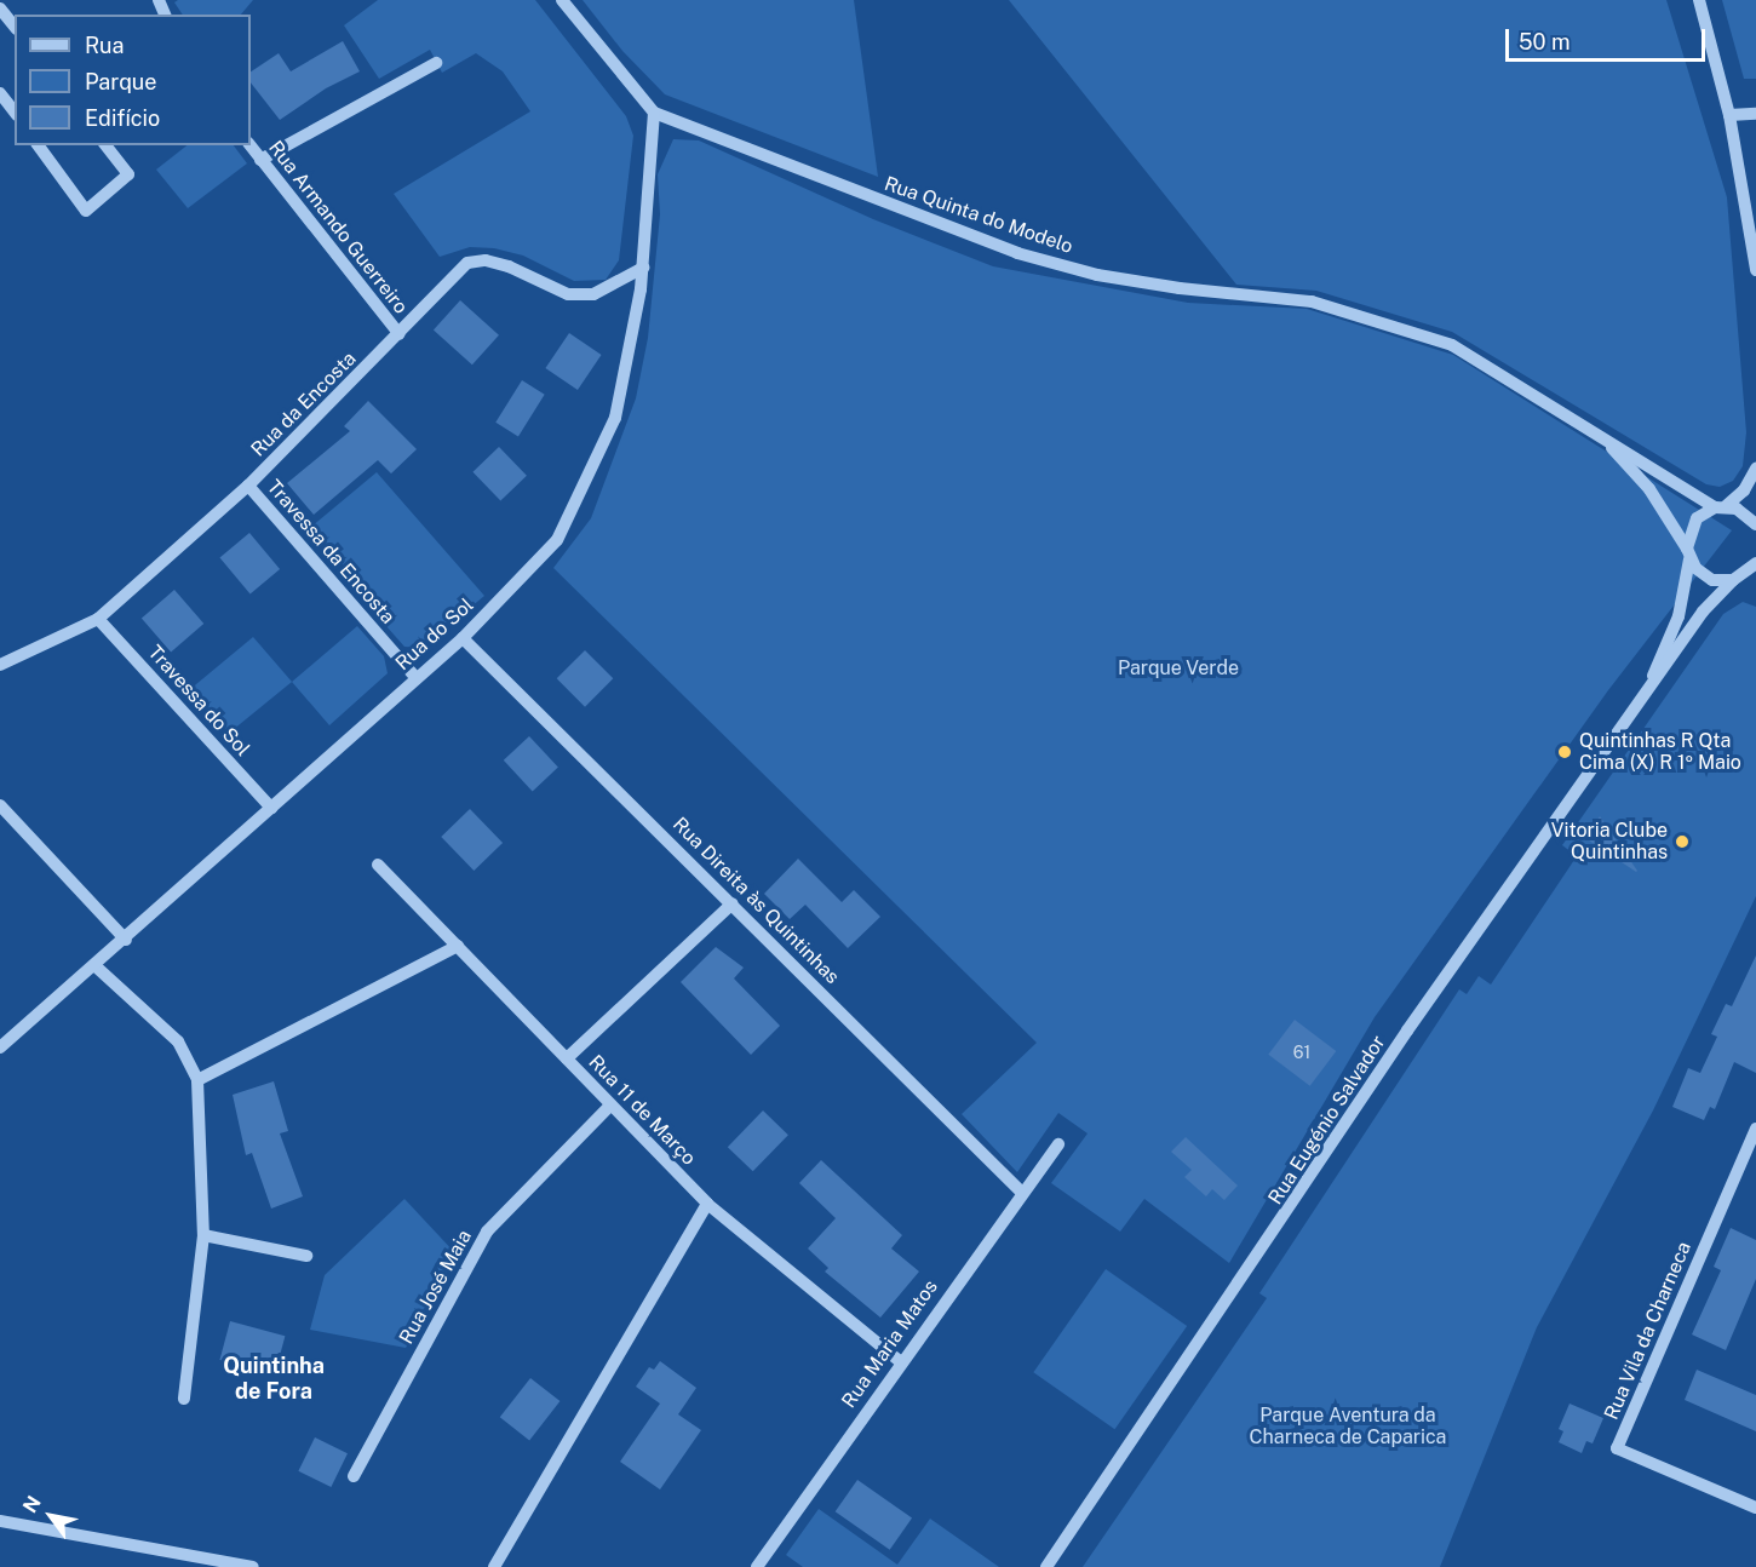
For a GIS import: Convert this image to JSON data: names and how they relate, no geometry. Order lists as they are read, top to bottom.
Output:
{
  "streets": {
    "street": [
      "Rua Quinta do Modelo",
      "Rua Armando Guerreiro",
      "Rua da Encosta",
      "Travessa da Encosta",
      "Rua do Sol",
      "Travessa do Sol",
      "Rua Direita às Quintinhas",
      "Rua 11 de Março",
      "Rua Eugénio Salvador",
      "Rua José Maia",
      "Rua Vila da Charneca",
      "Rua Maria Matos"
    ]
  },
  "crossings": [
    ["Rua Quinta do Modelo", "Rua do Sol"],
    ["Rua Quinta do Modelo", "Rua Eugénio Salvador"],
    ["Rua Armando Guerreiro", "Rua da Encosta"],
    ["Rua da Encosta", "Travessa da Encosta"],
    ["Rua da Encosta", "Rua do Sol"],
    ["Rua da Encosta", "Travessa do Sol"],
    ["Travessa da Encosta", "Rua do Sol"],
    ["Rua do Sol", "Travessa do Sol"],
    ["Rua do Sol", "Rua Direita às Quintinhas"],
    ["Rua Direita às Quintinhas", "Rua Maria Matos"],
    ["Rua 11 de Março", "Rua José Maia"],
    ["Rua 11 de Março", "Rua Maria Matos"]
  ],
  "districts": ["Quintinha de Fora"],
  "parks": ["Parque Verde", "Parque Aventura da Charneca de Caparica"],
  "places": ["Quintinhas R Qta Cima (X) R 1º Maio", "Vitoria Clube Quintinhas"],
  "house_numbers": ["61"],
  "legend": ["Rua", "Parque", "Edifício"],
  "scale_bar": "50 m",
  "north": "top left"
}
